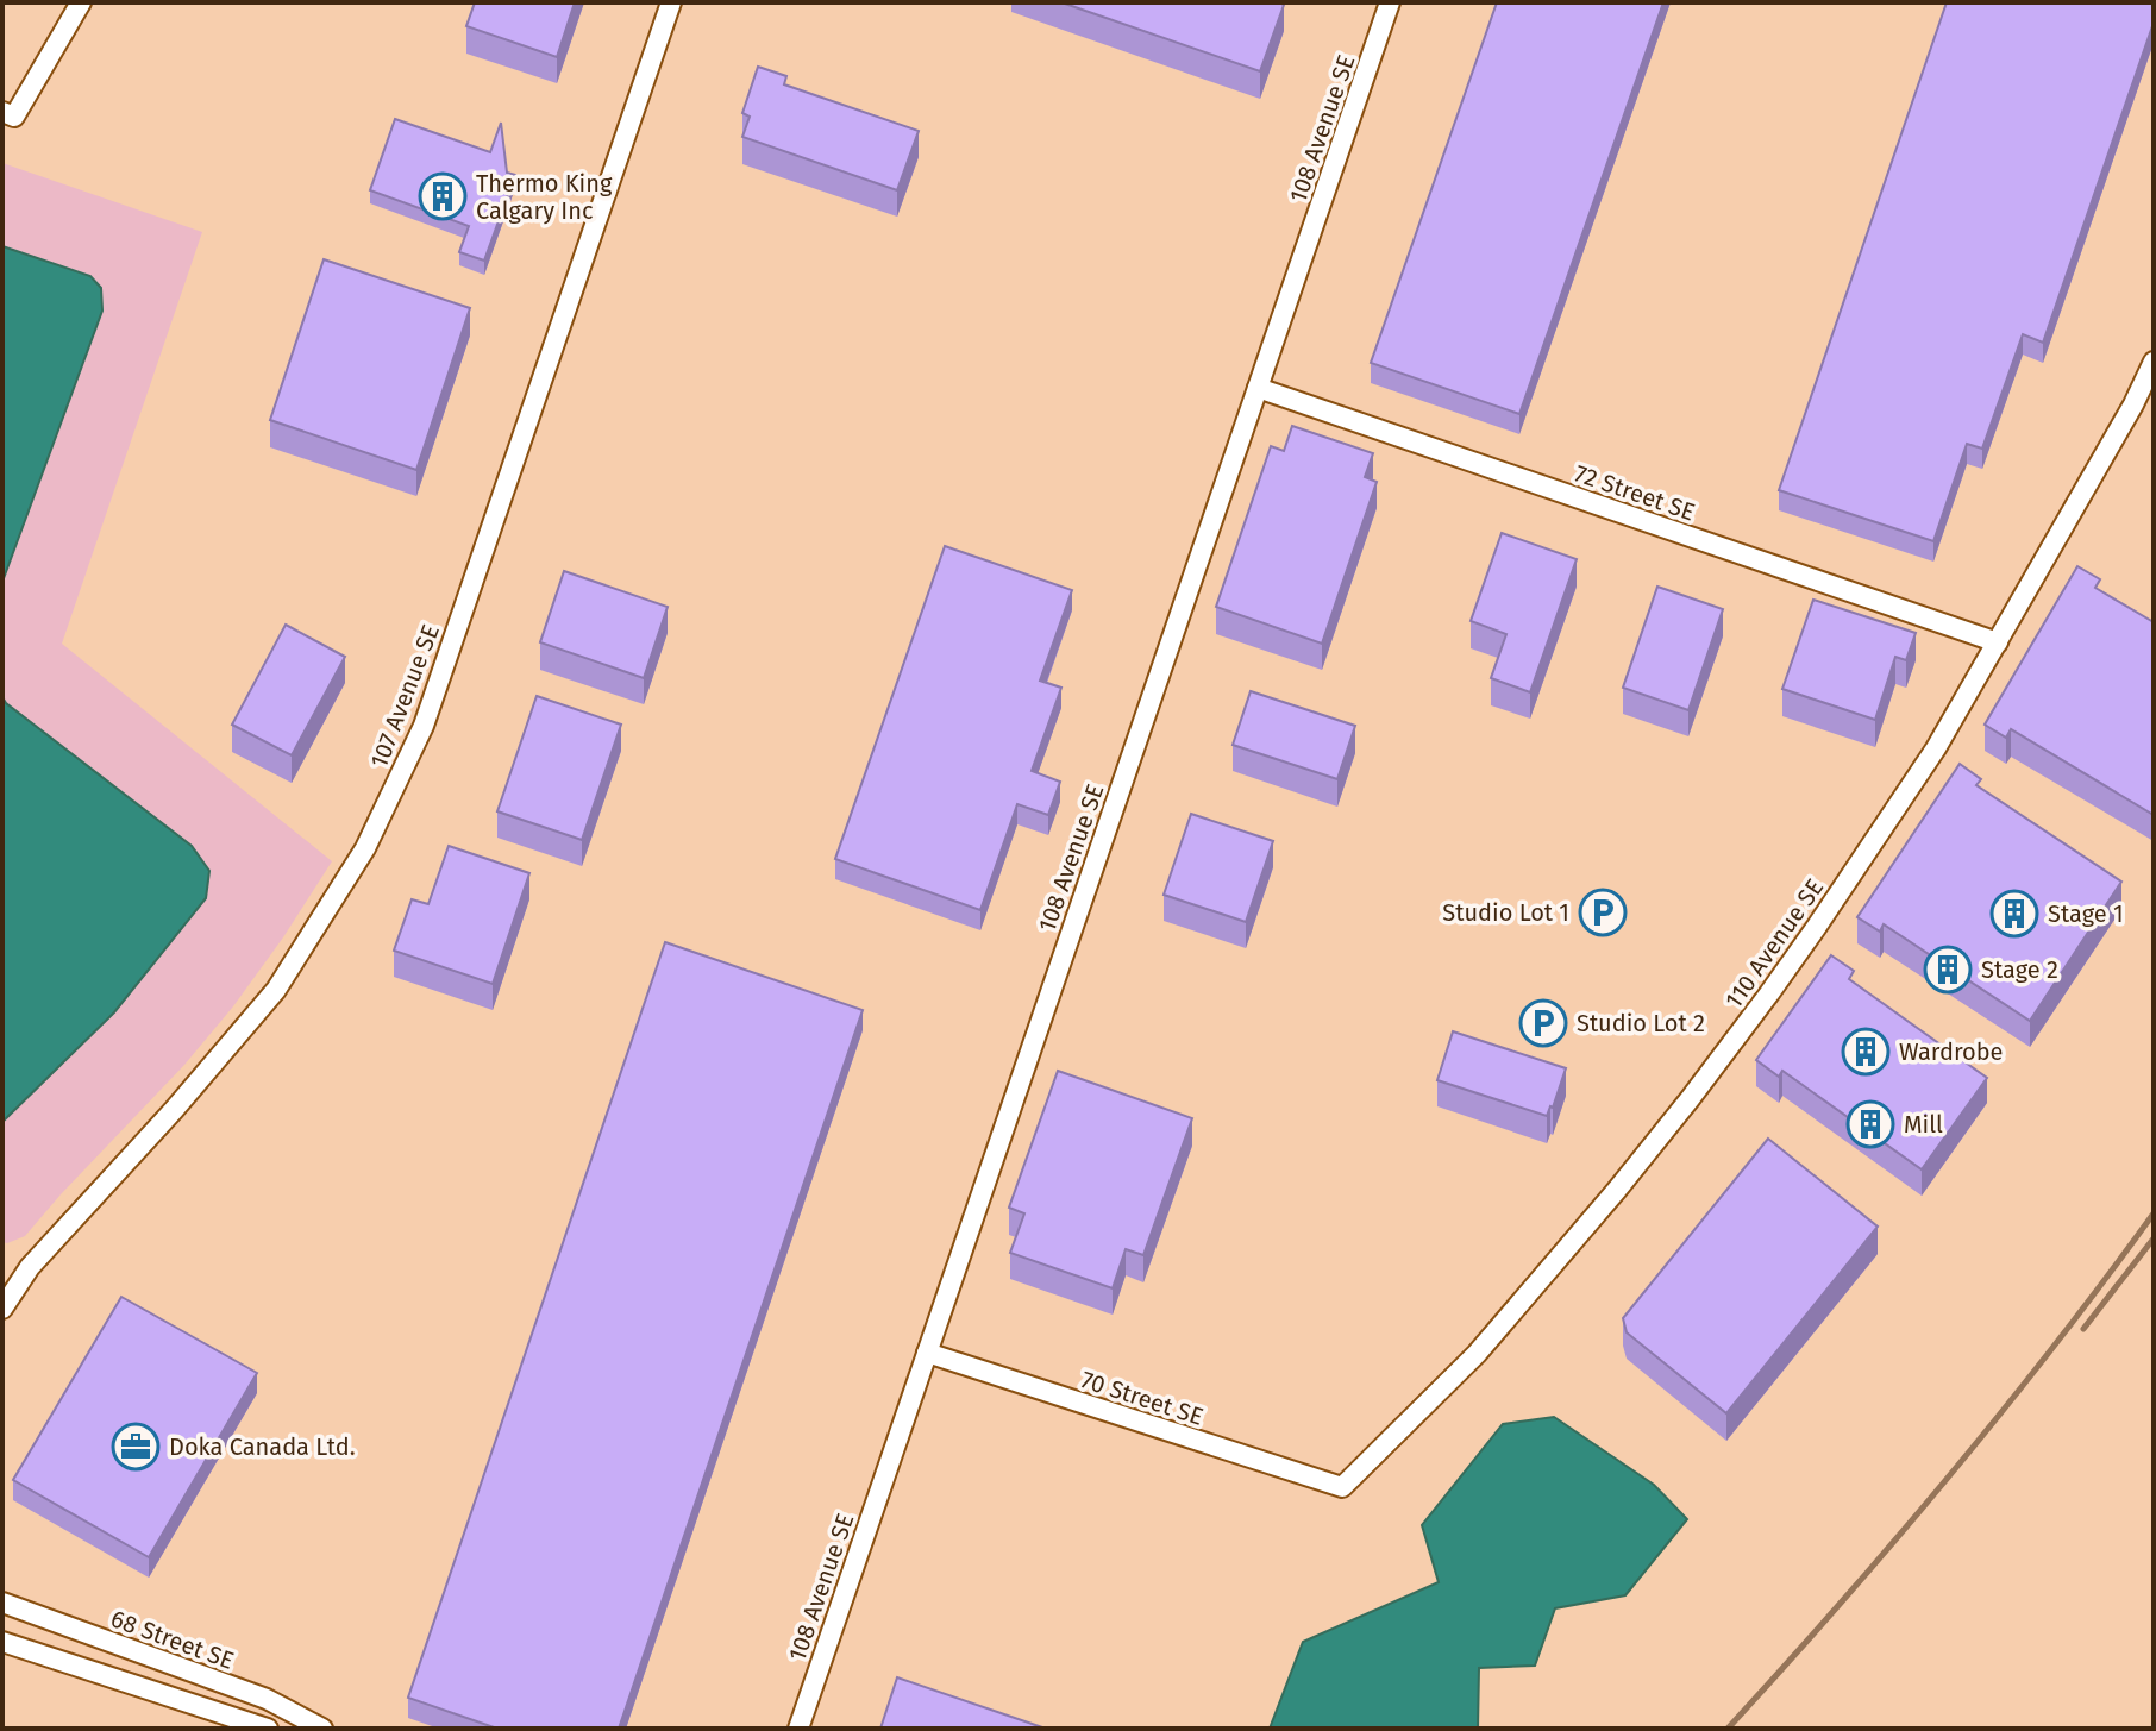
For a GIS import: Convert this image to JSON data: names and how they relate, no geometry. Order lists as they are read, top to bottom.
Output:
{
  "streets": {
    "street": [
      "108 Avenue SE",
      "72 Street SE",
      "107 Avenue SE",
      "110 Avenue SE",
      "70 Street SE",
      "68 Street SE"
    ]
  },
  "crossings": [
    ["108 Avenue SE", "72 Street SE"],
    ["108 Avenue SE", "70 Street SE"],
    ["72 Street SE", "110 Avenue SE"],
    ["110 Avenue SE", "70 Street SE"]
  ],
  "places": {
    "building": [
      "Thermo King Calgary Inc",
      "Stage 1",
      "Stage 2",
      "Wardrobe",
      "Mill"
    ],
    "parking": ["Studio Lot 1", "Studio Lot 2"],
    "office": ["Doka Canada Ltd."]
  }
}
